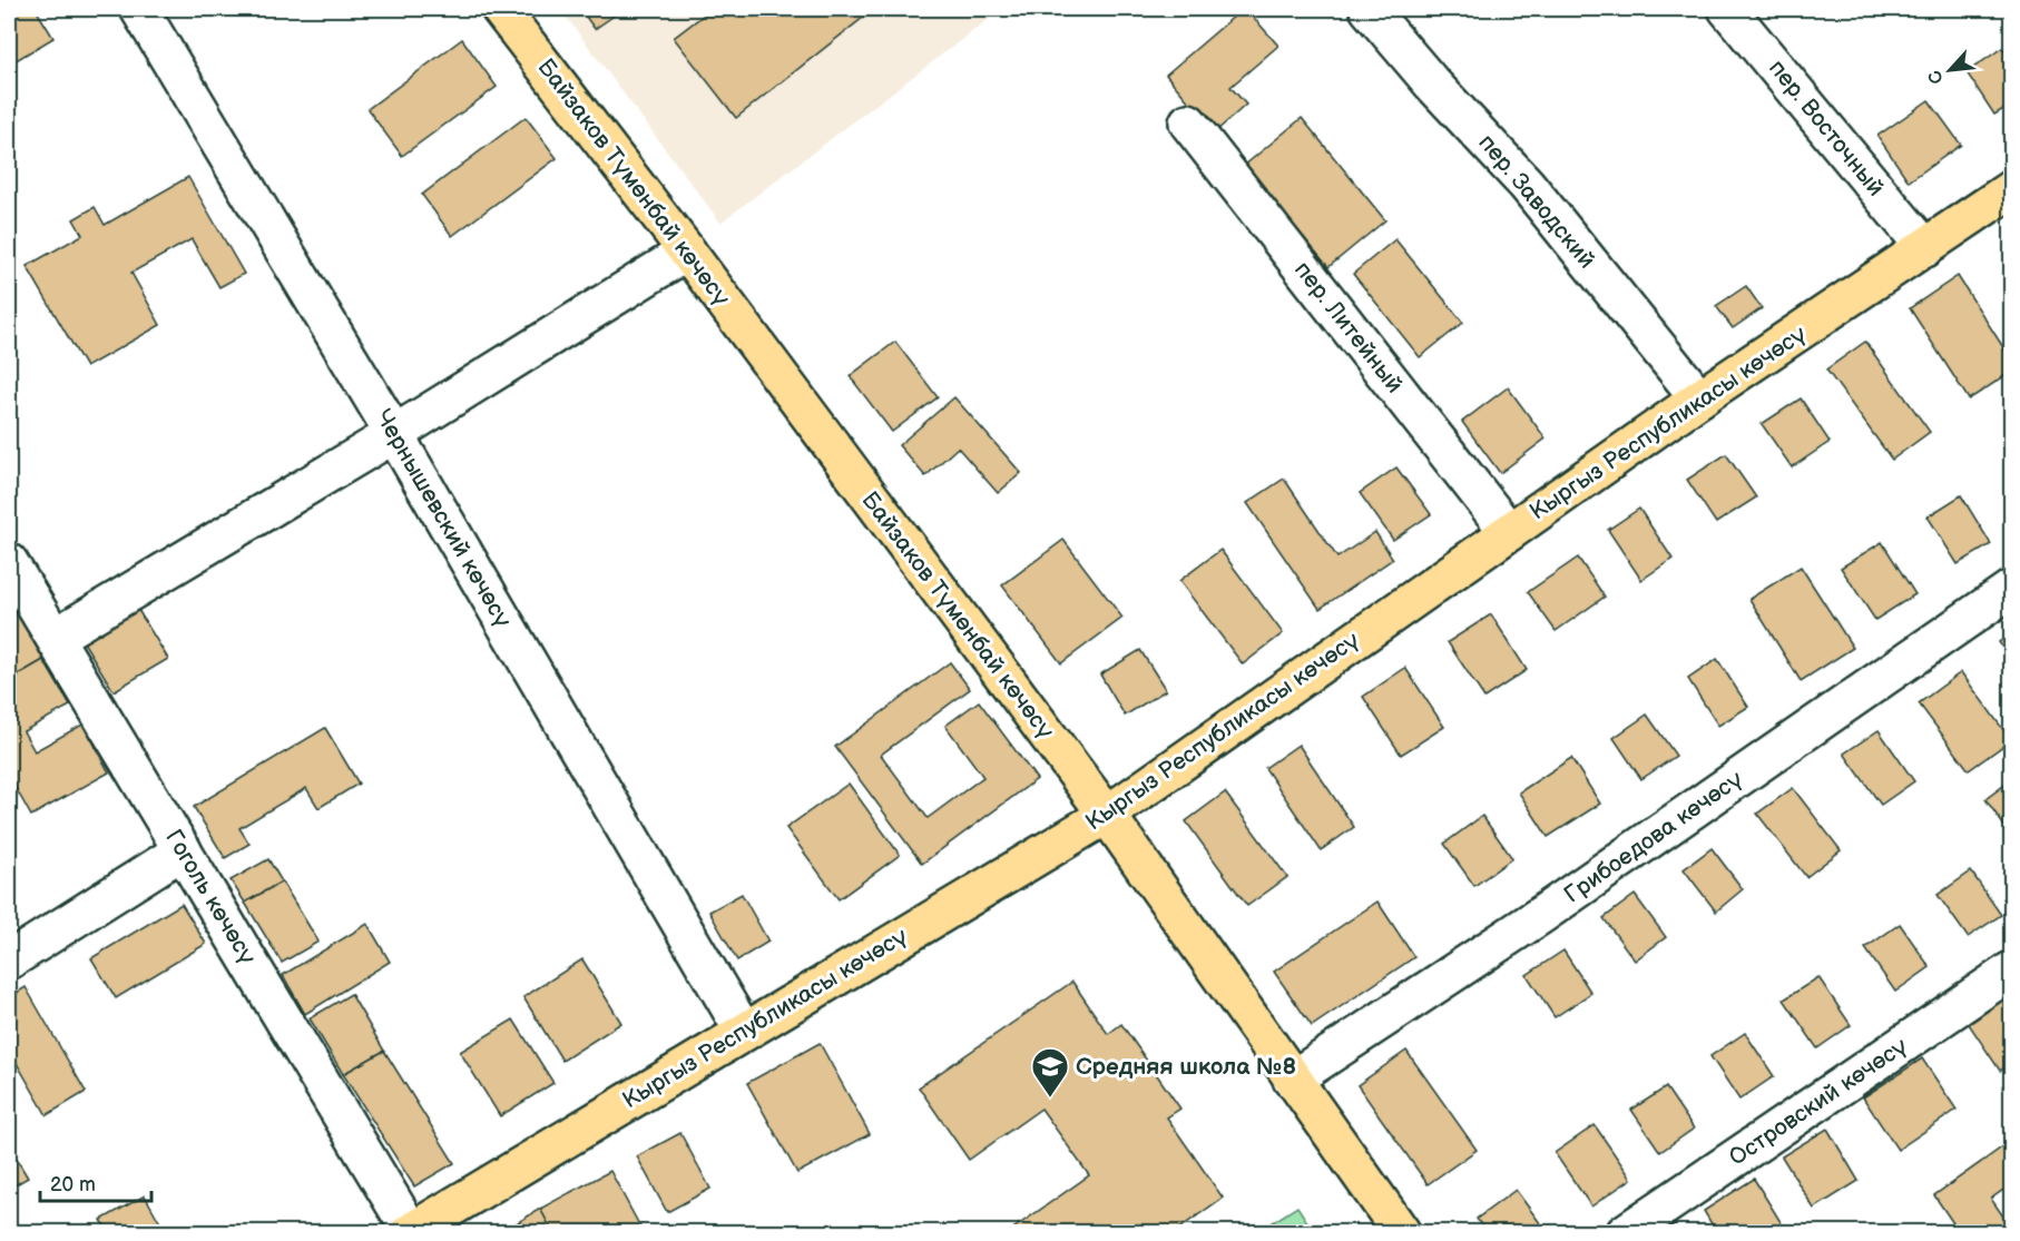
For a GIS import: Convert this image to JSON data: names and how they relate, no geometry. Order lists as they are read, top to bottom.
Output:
{
  "streets": {
    "main road": ["Байзаков Түмөнбай көчөсү", "Кыргыз Республикасы көчөсү"],
    "street": [
      "пер. Восточный",
      "пер. Заводский",
      "пер. Литейный",
      "Чернышевский көчөсү",
      "Грибоедова көчөсү",
      "Гоголь көчөсү",
      "Островский көчөсү"
    ]
  },
  "crossings": [
    ["пер. Восточный", "Кыргыз Республикасы көчөсү"],
    ["Байзаков Түмөнбай көчөсү", "Кыргыз Республикасы көчөсү"],
    ["Байзаков Түмөнбай көчөсү", "Грибоедова көчөсү"],
    ["пер. Заводский", "Кыргыз Республикасы көчөсү"],
    ["пер. Литейный", "Кыргыз Республикасы көчөсү"],
    ["Кыргыз Республикасы көчөсү", "Чернышевский көчөсү"],
    ["Кыргыз Республикасы көчөсү", "Гоголь көчөсү"]
  ],
  "places": {
    "school or university": ["Средняя школа №8"]
  },
  "scale_bar": "20 m",
  "north": "bottom left"
}
